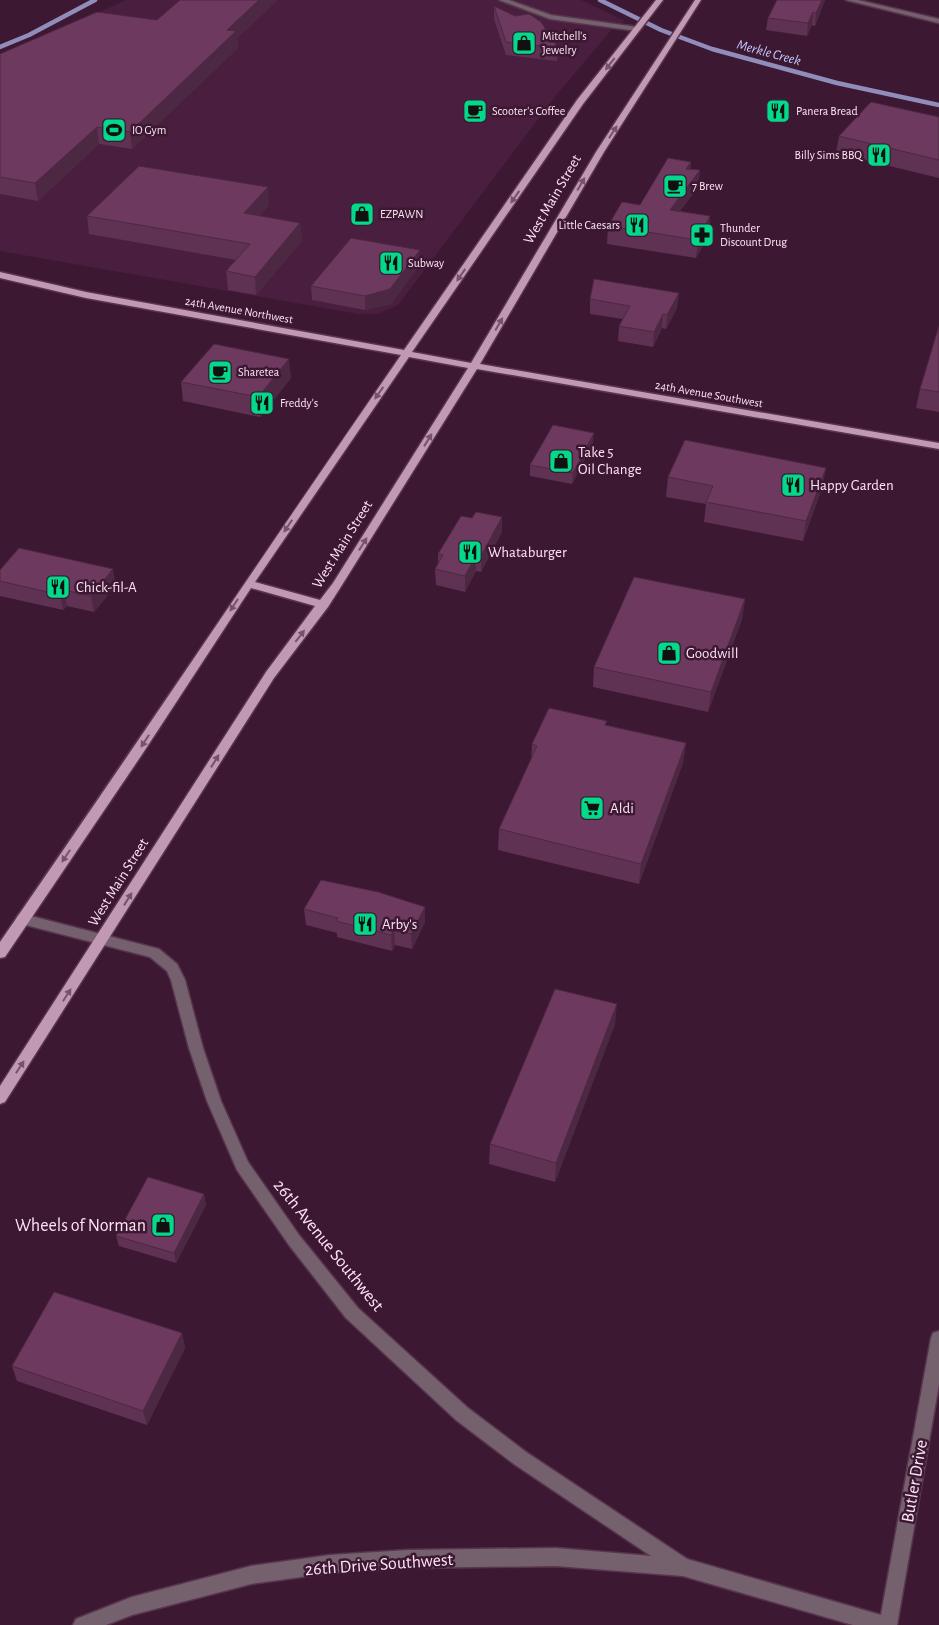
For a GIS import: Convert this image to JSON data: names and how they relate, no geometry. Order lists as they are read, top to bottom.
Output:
{
  "streets": {
    "main road": ["West Main Street", "24th Avenue Northwest", "24th Avenue Southwest"],
    "street": ["26th Avenue Southwest", "Butler Drive", "26th Drive Southwest"]
  },
  "crossings": [
    ["West Main Street", "24th Avenue Northwest"],
    ["West Main Street", "24th Avenue Southwest"],
    ["West Main Street", "26th Avenue Southwest"],
    ["24th Avenue Northwest", "24th Avenue Southwest"],
    ["26th Avenue Southwest", "26th Drive Southwest"]
  ],
  "water": ["Merkle Creek"],
  "places": {
    "shop": [
      "Mitchell's Jewelry",
      "EZPAWN",
      "Take 5 Oil Change",
      "Goodwill",
      "Wheels of Norman"
    ],
    "cafe": ["Scooter's Coffee", "7 Brew", "Sharetea"],
    "restaurant": [
      "Panera Bread",
      "Billy Sims BBQ",
      "Little Caesars",
      "Subway",
      "Freddy's",
      "Happy Garden",
      "Whataburger",
      "Chick-fil-A",
      "Arby's"
    ],
    "sports": ["IO Gym"],
    "pharmacy": ["Thunder Discount Drug"],
    "supermarket": ["Aldi"]
  }
}
